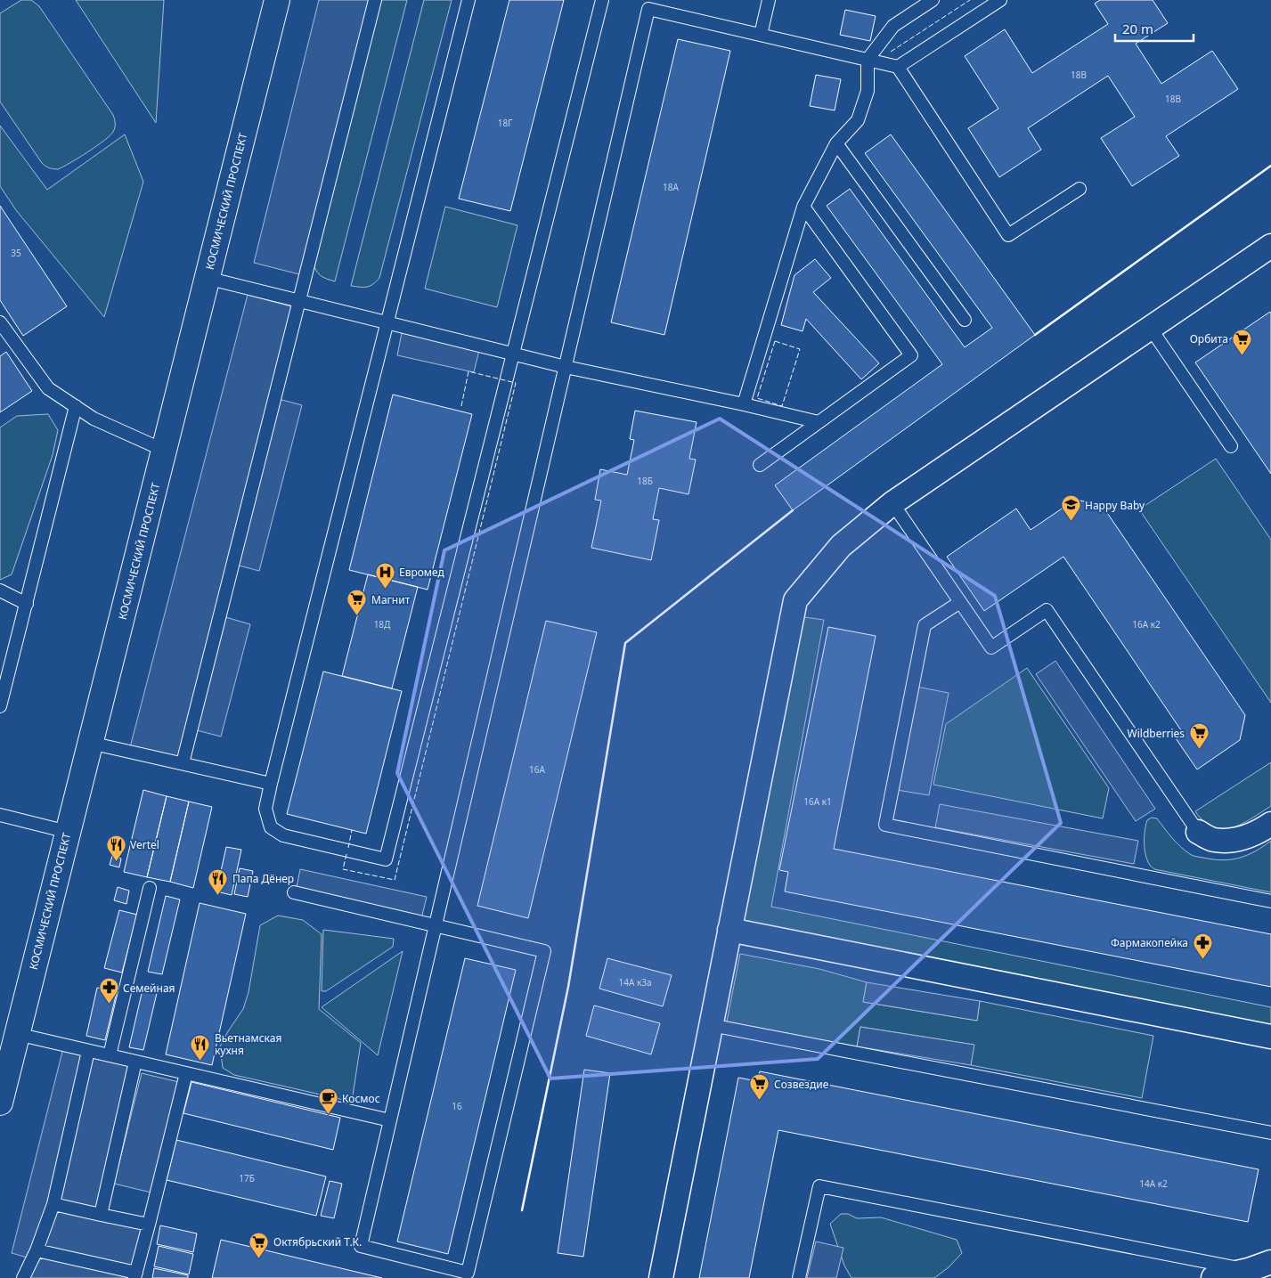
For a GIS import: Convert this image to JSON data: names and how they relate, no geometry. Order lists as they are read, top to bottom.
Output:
{
  "streets": {
    "main road": ["КОСМИЧЕСКИЙ ПРОСПЕКТ"]
  },
  "places": {
    "supermarket": [
      "Орбита",
      "Магнит",
      "Wildberries",
      "Созвездие",
      "Октябрьский Т.К."
    ],
    "school or university": ["Happy Baby"],
    "hospital": ["Евромед"],
    "restaurant": ["Vertel", "Папа Дёнер", "Вьетнамская кухня"],
    "pharmacy": ["Фармакопейка", "Семейная"],
    "cafe": ["Космос"]
  },
  "house_numbers": [
    "18В",
    "18В",
    "18Г",
    "18А",
    "35",
    "18Б",
    "18Д",
    "16А к2",
    "16А",
    "16А к1",
    "14А к3а",
    "16",
    "17Б",
    "14А к2"
  ],
  "scale_bar": "20 m"
}
